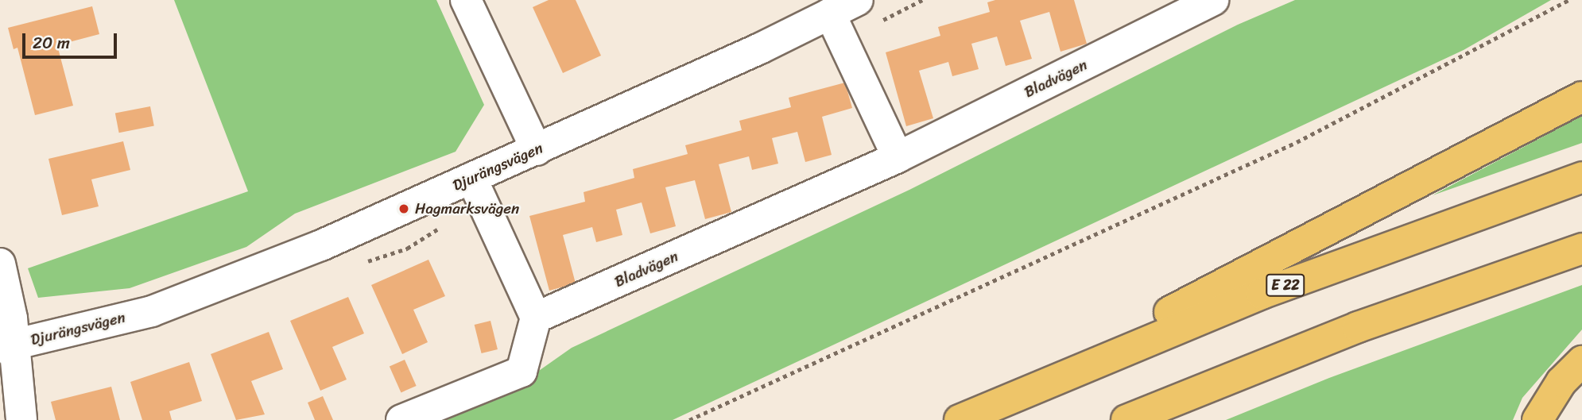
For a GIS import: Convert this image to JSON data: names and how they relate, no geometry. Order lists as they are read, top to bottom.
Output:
{
  "streets": {
    "highway": ["E 22"],
    "street": ["Bladvägen", "Djurängsvägen"]
  },
  "places": ["Hagmarksvägen"],
  "scale_bar": "20 m"
}
